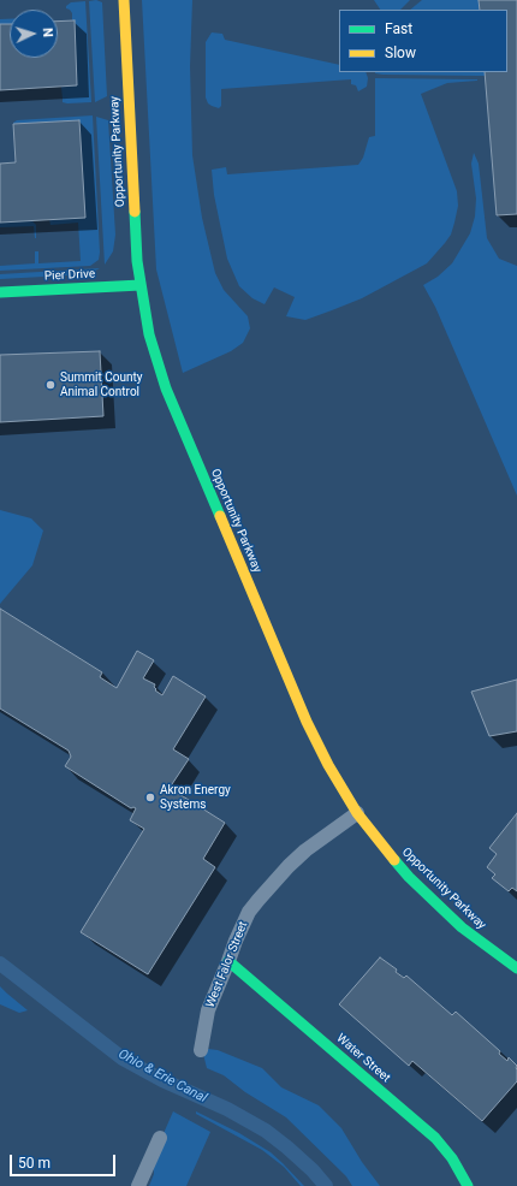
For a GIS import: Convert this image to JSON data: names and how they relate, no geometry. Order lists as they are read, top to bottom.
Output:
{
  "streets": {
    "main road": ["Opportunity Parkway", "Pier Drive", "Water Street"],
    "street": ["West Falor Street"]
  },
  "crossings": [
    ["Opportunity Parkway", "Pier Drive"],
    ["Opportunity Parkway", "West Falor Street"],
    ["West Falor Street", "Water Street"]
  ],
  "water": ["Ohio & Erie Canal"],
  "places": ["Summit County Animal Control", "Akron Energy Systems"],
  "legend": ["Fast", "Slow"],
  "scale_bar": "50 m",
  "north": "right"
}
